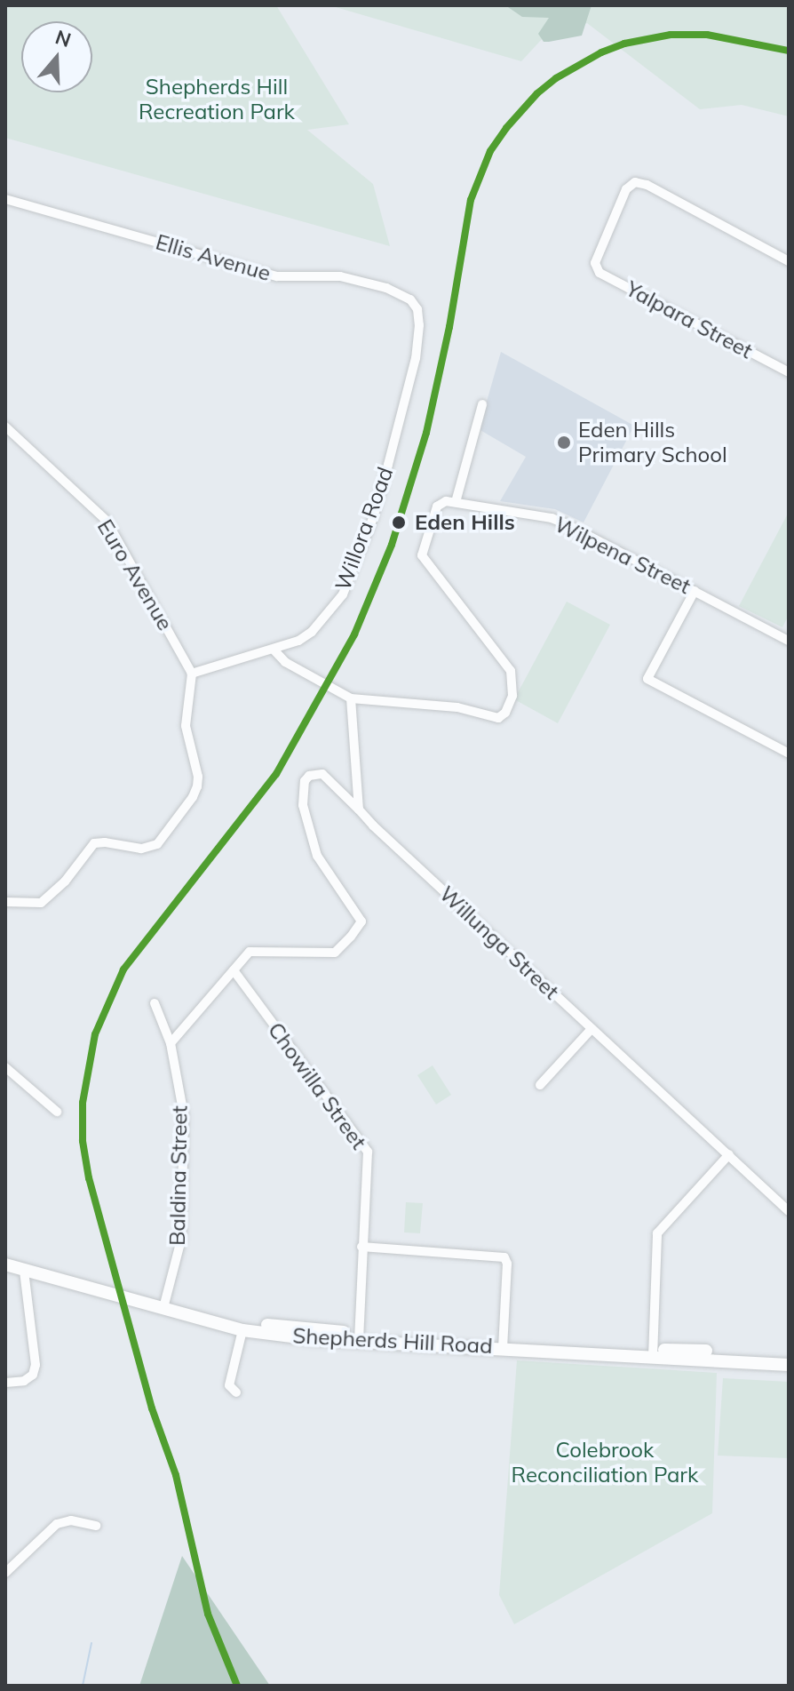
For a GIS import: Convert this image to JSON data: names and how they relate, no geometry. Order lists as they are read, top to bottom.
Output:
{
  "streets": {
    "main road": ["Shepherds Hill Road"],
    "street": [
      "Ellis Avenue",
      "Yalpara Street",
      "Willora Road",
      "Wilpena Street",
      "Euro Avenue",
      "Willunga Street",
      "Chowilla Street",
      "Baldina Street"
    ]
  },
  "crossings": [
    ["Ellis Avenue", "Willora Road"],
    ["Willora Road", "Euro Avenue"],
    ["Willunga Street", "Chowilla Street"],
    ["Chowilla Street", "Shepherds Hill Road"],
    ["Baldina Street", "Shepherds Hill Road"]
  ],
  "parks": ["Shepherds Hill Recreation Park", "Colebrook Reconciliation Park"],
  "places": ["Eden Hills Primary School", "Eden Hills"],
  "north": "top"
}
